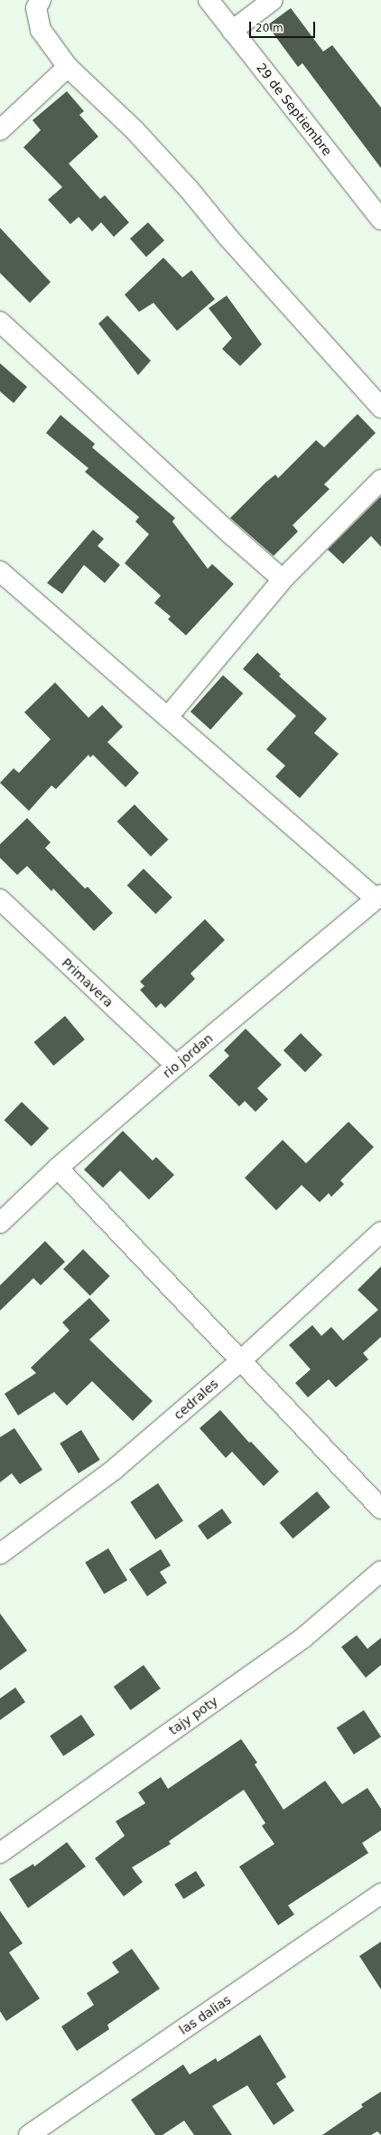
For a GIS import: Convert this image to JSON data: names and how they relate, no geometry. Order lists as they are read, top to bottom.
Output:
{
  "streets": {
    "street": [
      "29 de Septiembre",
      "Primavera",
      "rio jordan",
      "cedrales",
      "tajy poty",
      "las dalias"
    ]
  },
  "crossings": [
    ["Primavera", "rio jordan"]
  ],
  "scale_bar": "20 m"
}
